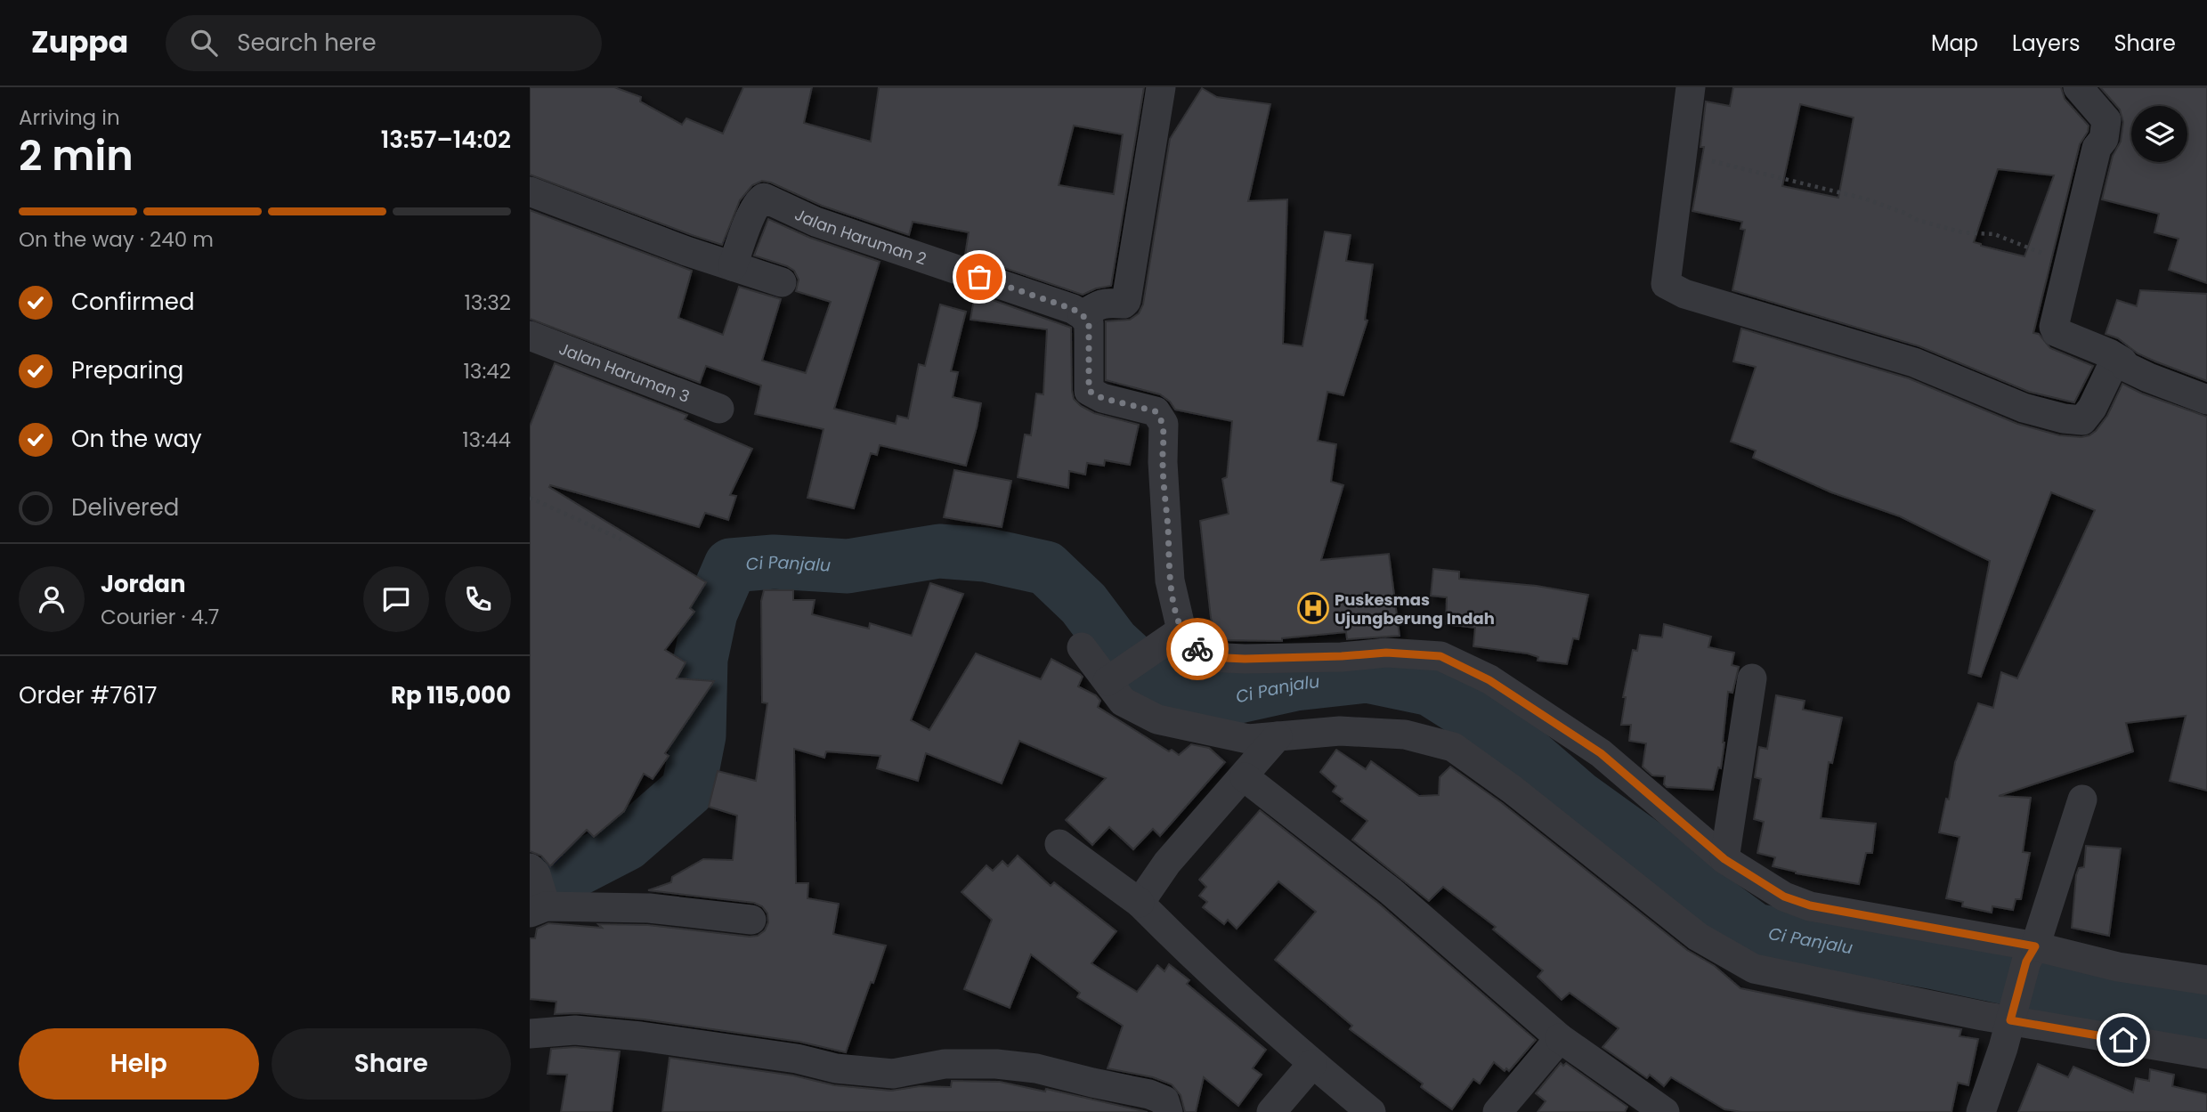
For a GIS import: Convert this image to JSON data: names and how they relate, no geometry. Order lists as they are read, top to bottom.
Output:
{
  "streets": {
    "street": ["Jalan Haruman 2", "Jalan Haruman 3"]
  },
  "water": ["Ci Panjalu"],
  "places": {
    "hospital": ["Puskesmas Ujungberung Indah"]
  },
  "page": {
    "header": "Zuppa",
    "search": "Search here",
    "nav": ["Map", "Layers", "Share"],
    "heading": ["2 min", "Arriving in", "13:57–14:02"],
    "panel": [
      "Jordan",
      "Courier · 4.7",
      "Order #7617",
      "Rp 115,000"
    ],
    "bar": "On the way · 240 m",
    "list": [
      ["Confirmed", "13:32"],
      ["Preparing", "13:42"],
      ["On the way", "13:44"],
      "Delivered"
    ],
    "buttons": ["Help", "Share"]
  }
}
